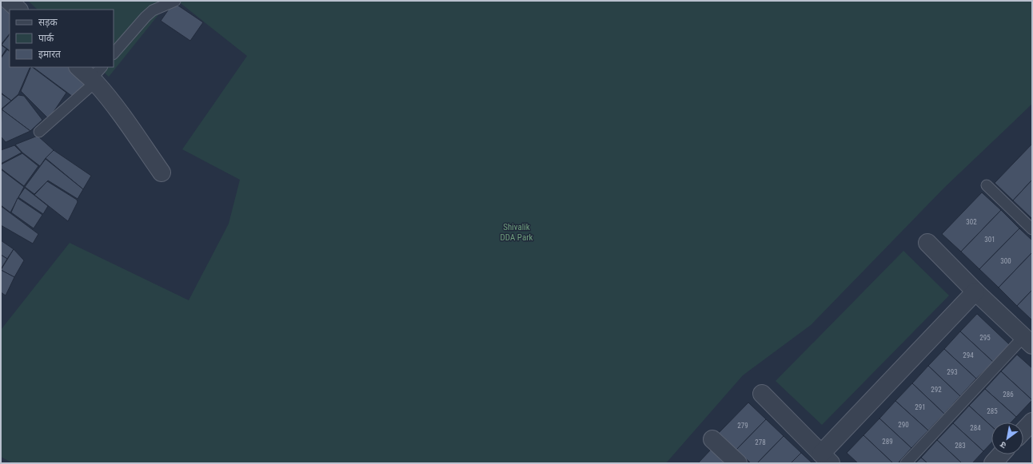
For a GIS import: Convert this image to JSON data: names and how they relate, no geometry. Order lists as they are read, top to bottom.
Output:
{
  "parks": ["Shivalik DDA Park"],
  "house_numbers": [
    "302",
    "301",
    "300",
    "295",
    "294",
    "293",
    "292",
    "286",
    "291",
    "285",
    "290",
    "279",
    "284",
    "289",
    "278",
    "283"
  ],
  "legend": ["सड़क", "पार्क", "इमारत"],
  "north": "bottom left"
}
